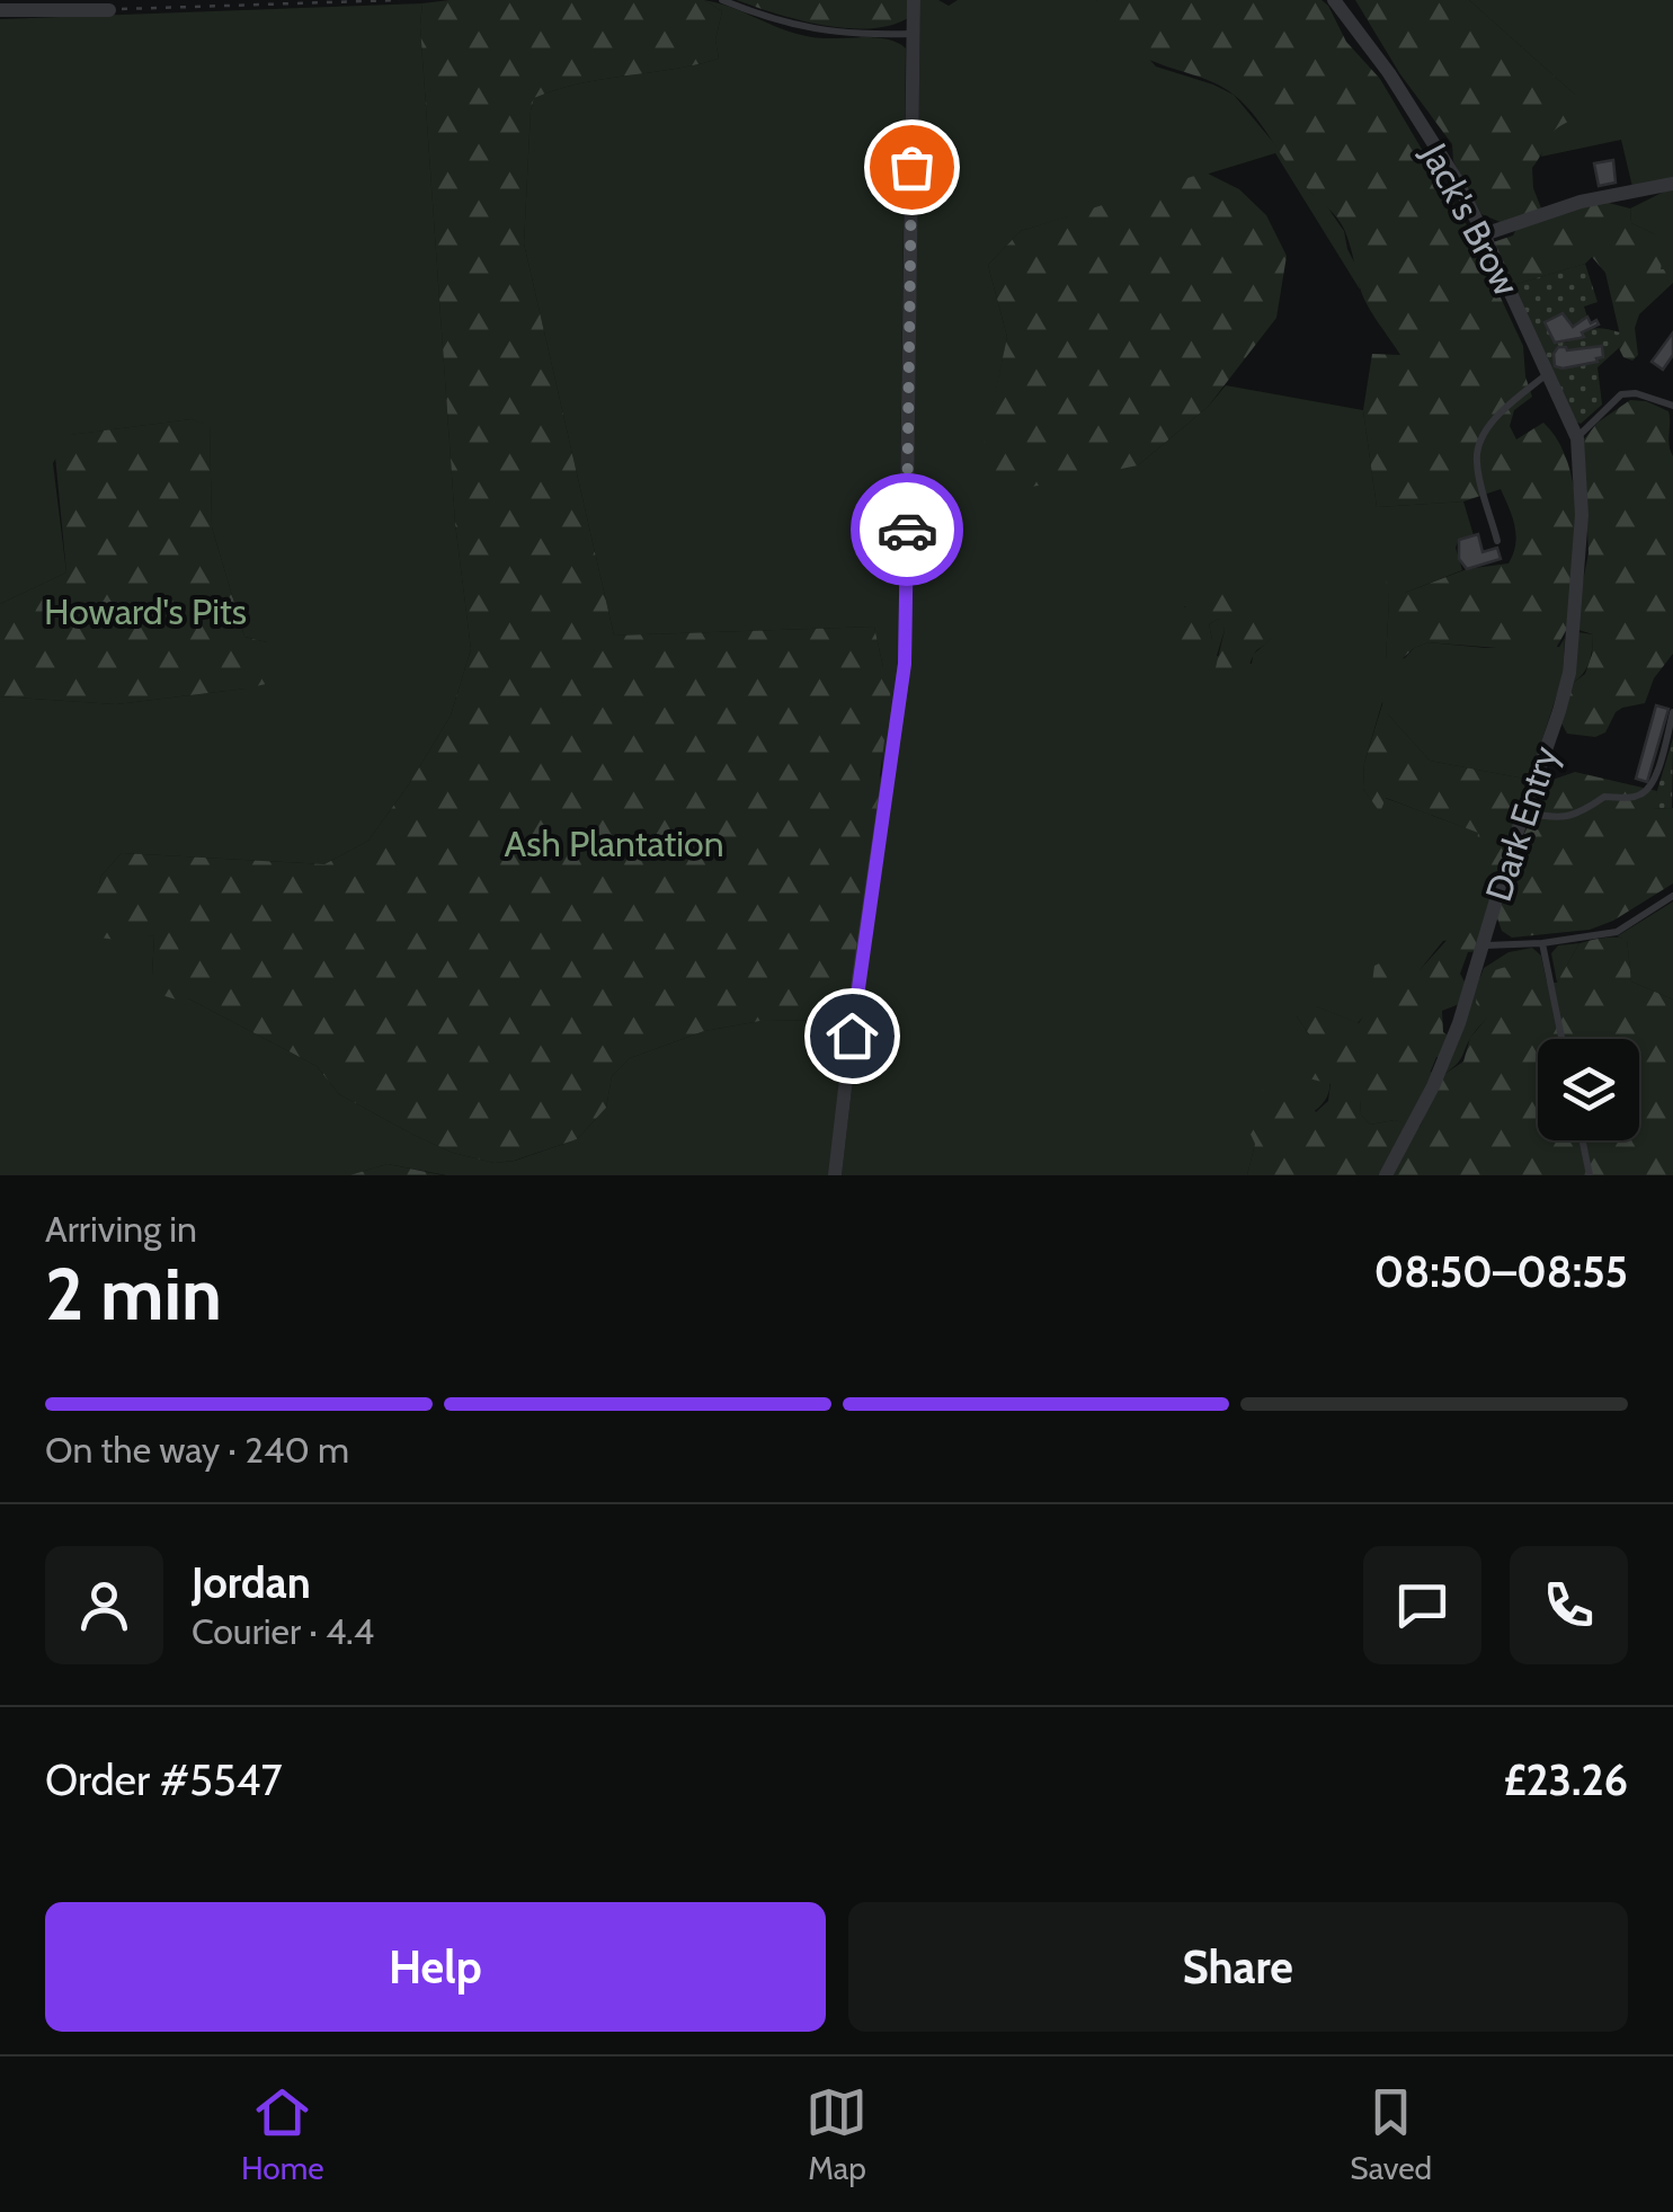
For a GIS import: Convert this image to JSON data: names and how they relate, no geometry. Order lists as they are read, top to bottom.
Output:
{
  "streets": {
    "street": ["Jack's Brow", "Dark Entry"]
  },
  "crossings": [
    ["Jack's Brow", "Dark Entry"]
  ],
  "parks": ["Howard's Pits", "Ash Plantation"],
  "page": {
    "heading": ["2 min", "Arriving in", "08:50–08:55"],
    "panel": [
      "Jordan",
      "Courier · 4.4",
      "Order #5547",
      "£23.26"
    ],
    "bar": "On the way · 240 m",
    "buttons": ["Help", "Share"],
    "tabs": ["Home", "Map", "Saved"]
  }
}
